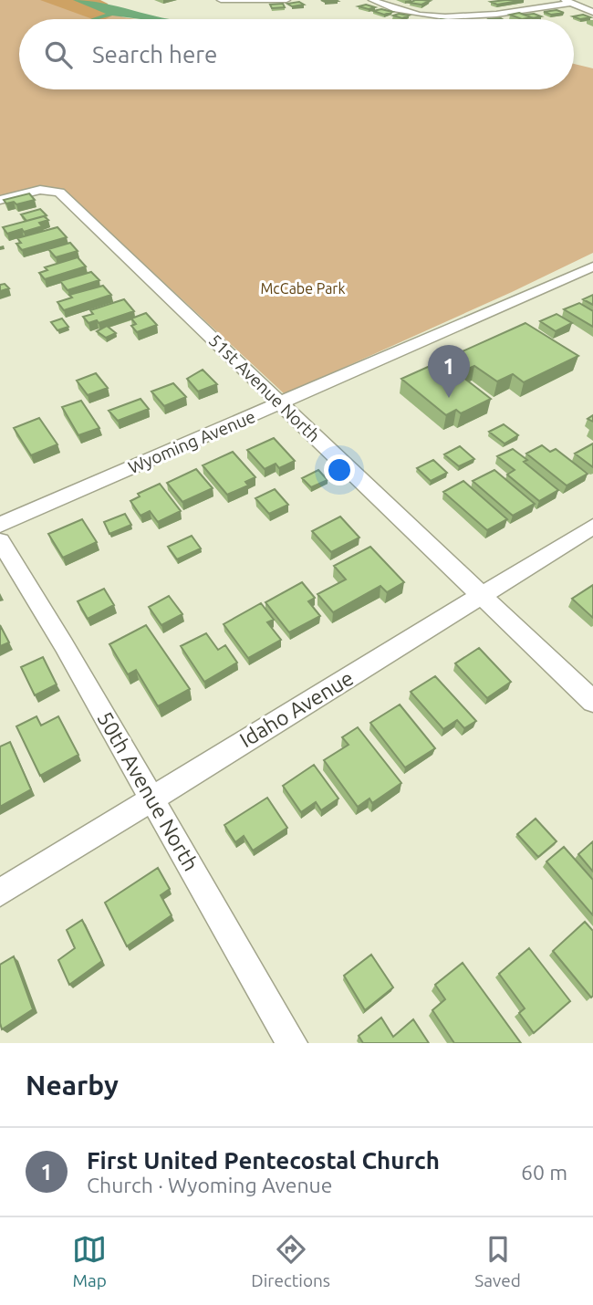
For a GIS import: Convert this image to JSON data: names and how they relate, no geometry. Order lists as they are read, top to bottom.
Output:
{
  "streets": {
    "street": [
      "51st Avenue North",
      "Wyoming Avenue",
      "Idaho Avenue",
      "50th Avenue North"
    ]
  },
  "crossings": [
    ["51st Avenue North", "Wyoming Avenue"],
    ["51st Avenue North", "Idaho Avenue"],
    ["Idaho Avenue", "50th Avenue North"]
  ],
  "parks": ["McCabe Park"],
  "page": {
    "search": "Search here",
    "pins": "1",
    "heading": "Nearby",
    "list": [
      {
        "mark": "1",
        "name": "First United Pentecostal Church",
        "note": "Church · Wyoming Avenue",
        "value": "60 m"
      }
    ],
    "nav": ["Map", "Directions", "Saved"]
  }
}
